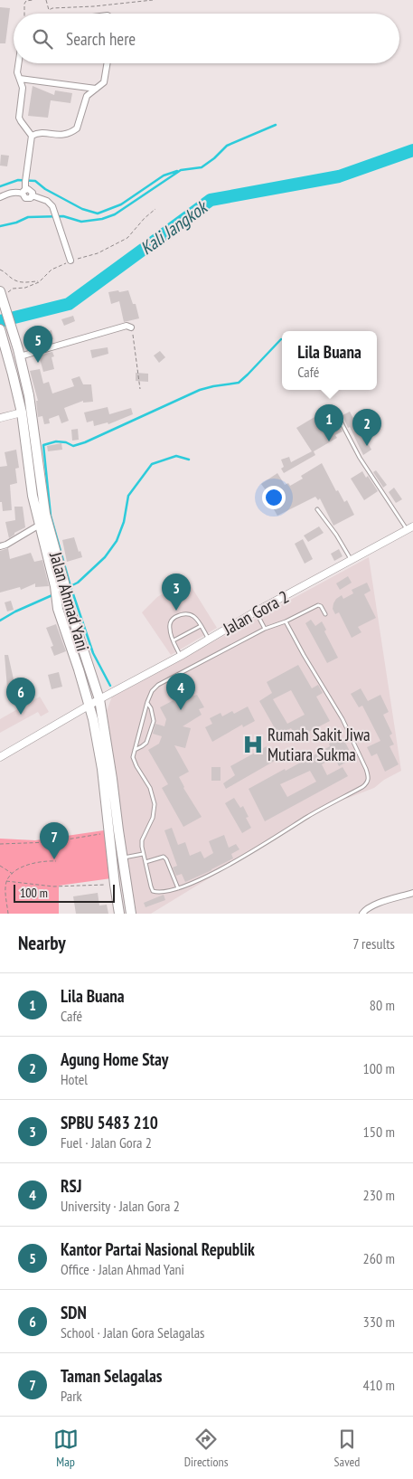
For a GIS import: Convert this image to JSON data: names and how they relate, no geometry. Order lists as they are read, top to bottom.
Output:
{
  "streets": {
    "highway": ["Jalan Ahmad Yani"],
    "street": ["Jalan Gora 2"]
  },
  "crossings": [
    ["Jalan Ahmad Yani", "Jalan Gora 2"]
  ],
  "water": ["Kali Jangkok"],
  "places": {
    "hospital": ["Rumah Sakit Jiwa Mutiara Sukma"]
  },
  "scale_bar": "100 m",
  "page": {
    "search": "Search here",
    "pins": [
      "5",
      "1",
      "2",
      "3",
      "4",
      "6",
      "7"
    ],
    "popup": ["Lila Buana", "Café"],
    "scale": "100 m",
    "heading": ["Nearby", "7 results"],
    "list": [
      {
        "mark": "1",
        "name": "Lila Buana",
        "note": "Café",
        "value": "80 m"
      },
      {
        "mark": "2",
        "name": "Agung Home Stay",
        "note": "Hotel",
        "value": "100 m"
      },
      {
        "mark": "3",
        "name": "SPBU 5483 210",
        "note": "Fuel · Jalan Gora 2",
        "value": "150 m"
      },
      {
        "mark": "4",
        "name": "RSJ",
        "note": "University · Jalan Gora 2",
        "value": "230 m"
      },
      {
        "mark": "5",
        "name": "Kantor Partai Nasional Republik",
        "note": "Office · Jalan Ahmad Yani",
        "value": "260 m"
      },
      {
        "mark": "6",
        "name": "SDN",
        "note": "School · Jalan Gora Selagalas",
        "value": "330 m"
      },
      {
        "mark": "7",
        "name": "Taman Selagalas",
        "note": "Park",
        "value": "410 m"
      }
    ],
    "nav": ["Map", "Directions", "Saved"]
  }
}
